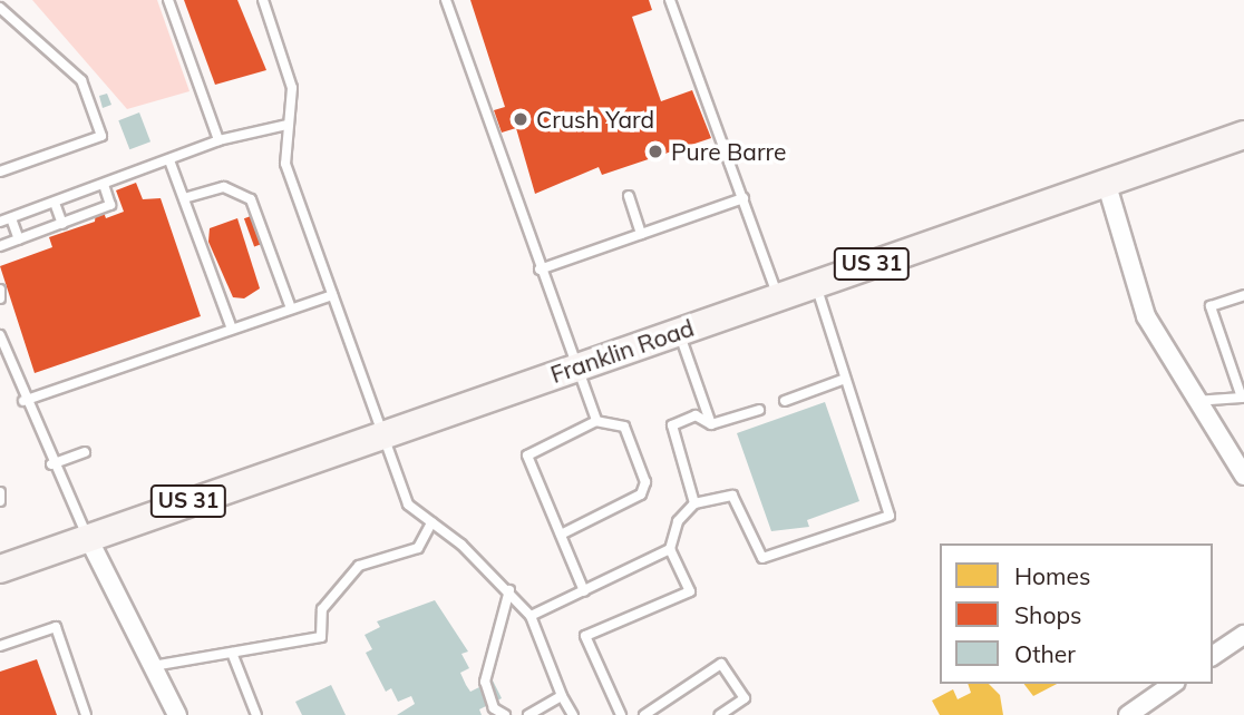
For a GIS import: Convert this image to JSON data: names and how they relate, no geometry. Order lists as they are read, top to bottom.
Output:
{
  "streets": {
    "main road": ["US 31", "Franklin Road"]
  },
  "places": ["Crush Yard", "Pure Barre"],
  "legend": ["Homes", "Shops", "Other"]
}
